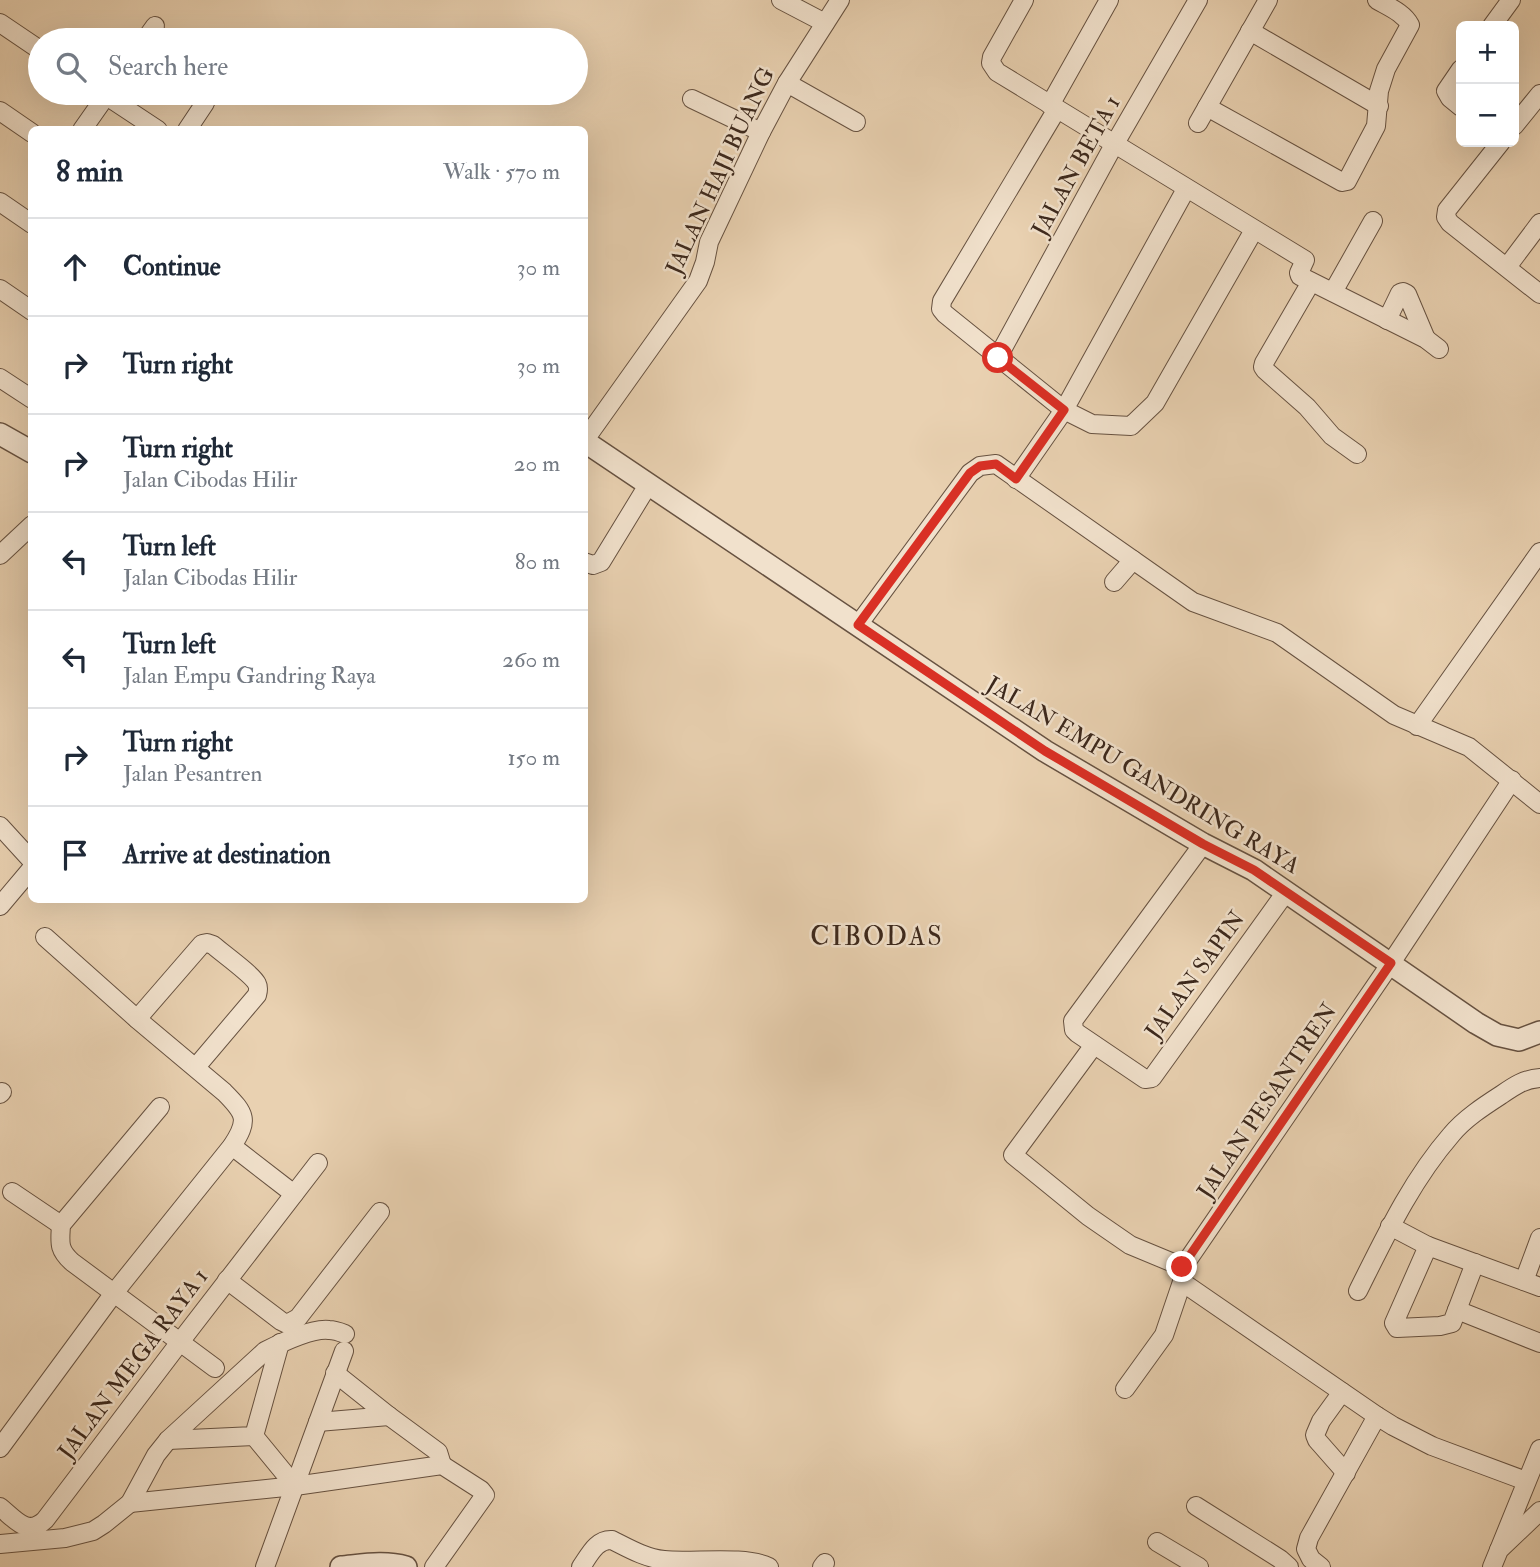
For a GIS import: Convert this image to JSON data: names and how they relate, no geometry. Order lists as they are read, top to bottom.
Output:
{
  "streets": {
    "street": [
      "JALAN BETA 1",
      "JALAN HAJI BUANG",
      "JALAN EMPU GANDRING RAYA",
      "JALAN SAPIN",
      "JALAN PESANTREN",
      "JALAN MEGA RAYA 1"
    ]
  },
  "crossings": [
    ["JALAN EMPU GANDRING RAYA", "JALAN SAPIN"],
    ["JALAN EMPU GANDRING RAYA", "JALAN PESANTREN"]
  ],
  "districts": ["CIBODAS"],
  "page": {
    "map_buttons": ["+", "−"],
    "search": "Search here",
    "heading": ["8 min", "Walk · 570 m"],
    "list": [
      ["Continue", "30 m"],
      ["Turn right", "30 m"],
      ["Turn right", "Jalan Cibodas Hilir", "20 m"],
      ["Turn left", "Jalan Cibodas Hilir", "80 m"],
      ["Turn left", "Jalan Empu Gandring Raya", "260 m"],
      ["Turn right", "Jalan Pesantren", "150 m"],
      "Arrive at destination"
    ]
  }
}
